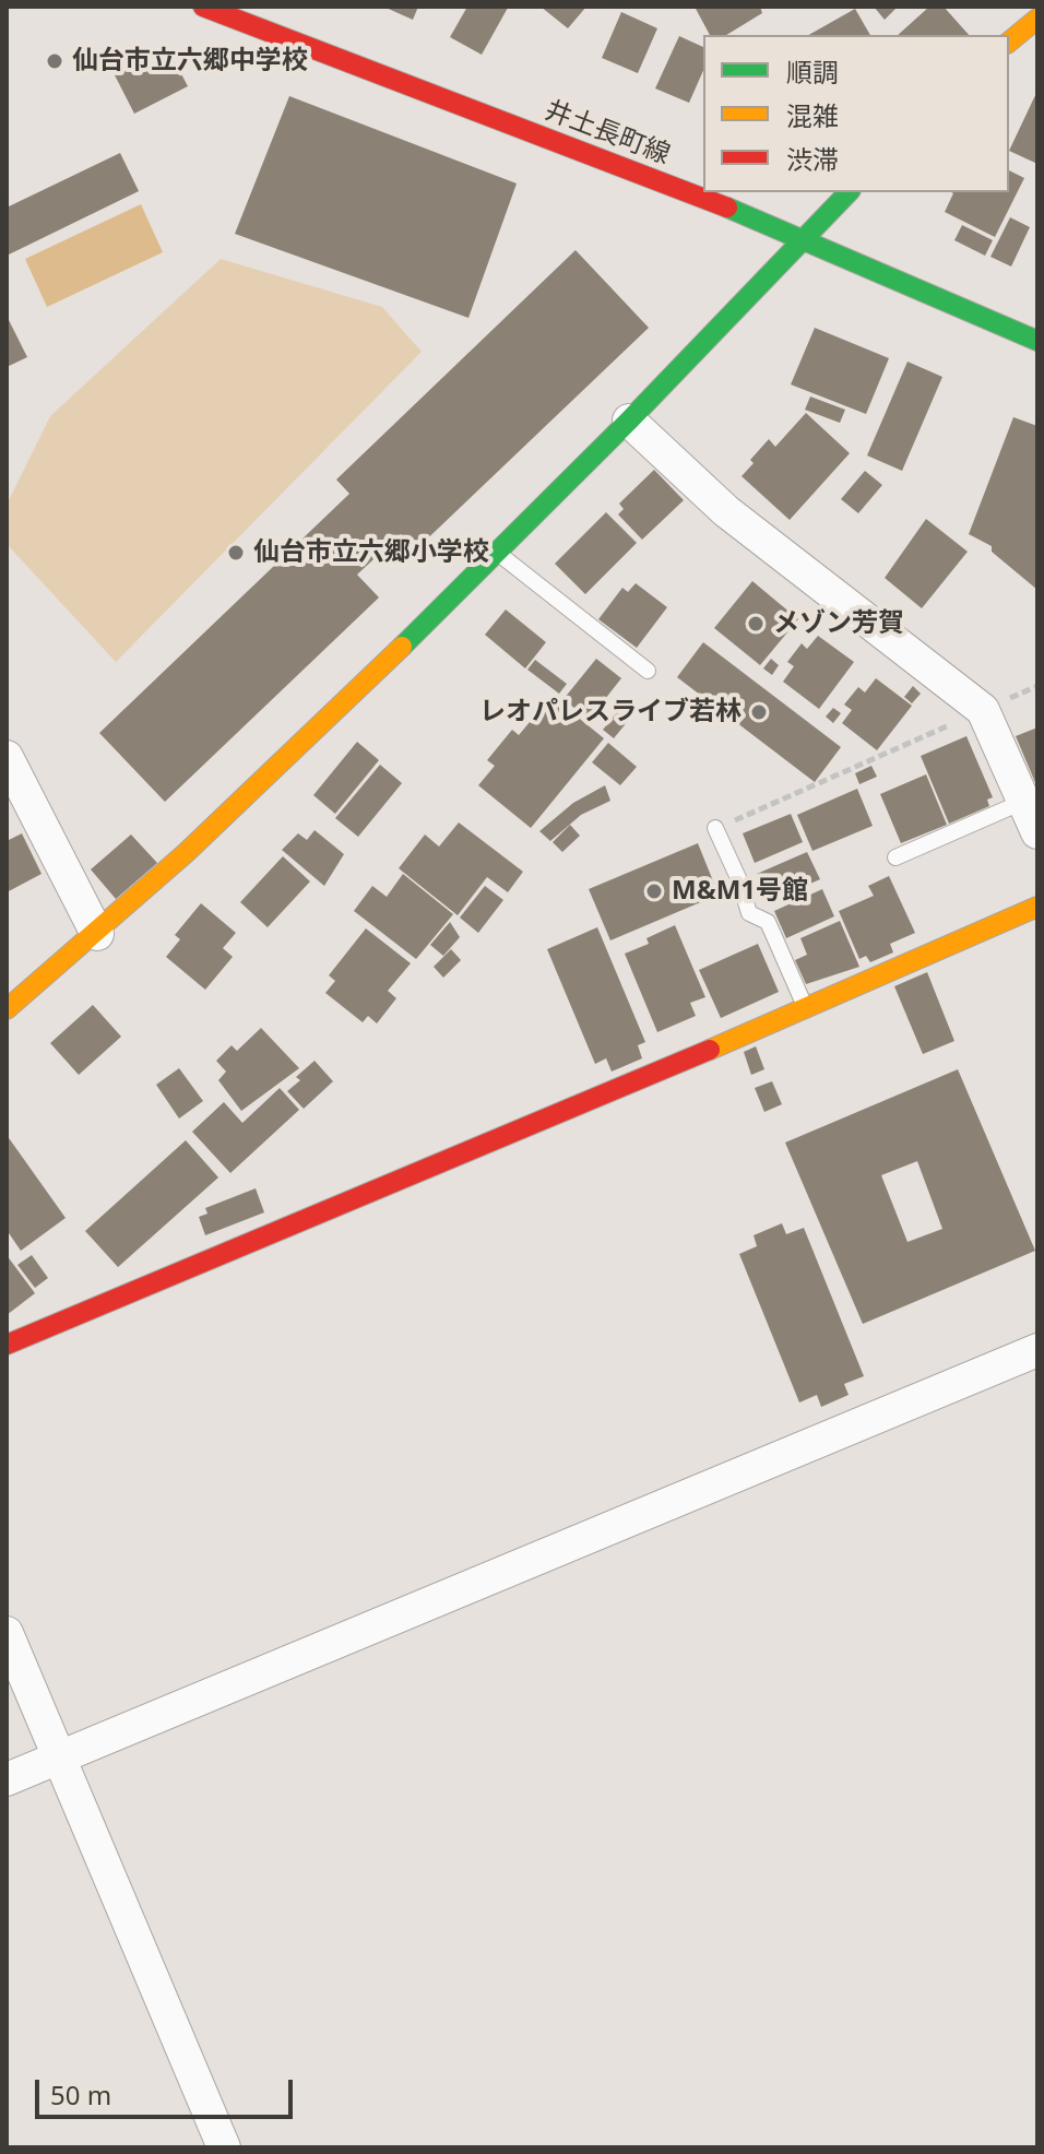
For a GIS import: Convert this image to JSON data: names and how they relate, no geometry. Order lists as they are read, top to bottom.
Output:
{
  "streets": {
    "street": ["井土長町線"]
  },
  "places": [
    "仙台市立六郷中学校",
    "仙台市立六郷小学校",
    "メゾン芳賀",
    "レオパレスライブ若林",
    "M&M1号館"
  ],
  "legend": ["順調", "混雑", "渋滞"],
  "scale_bar": "50 m"
}
